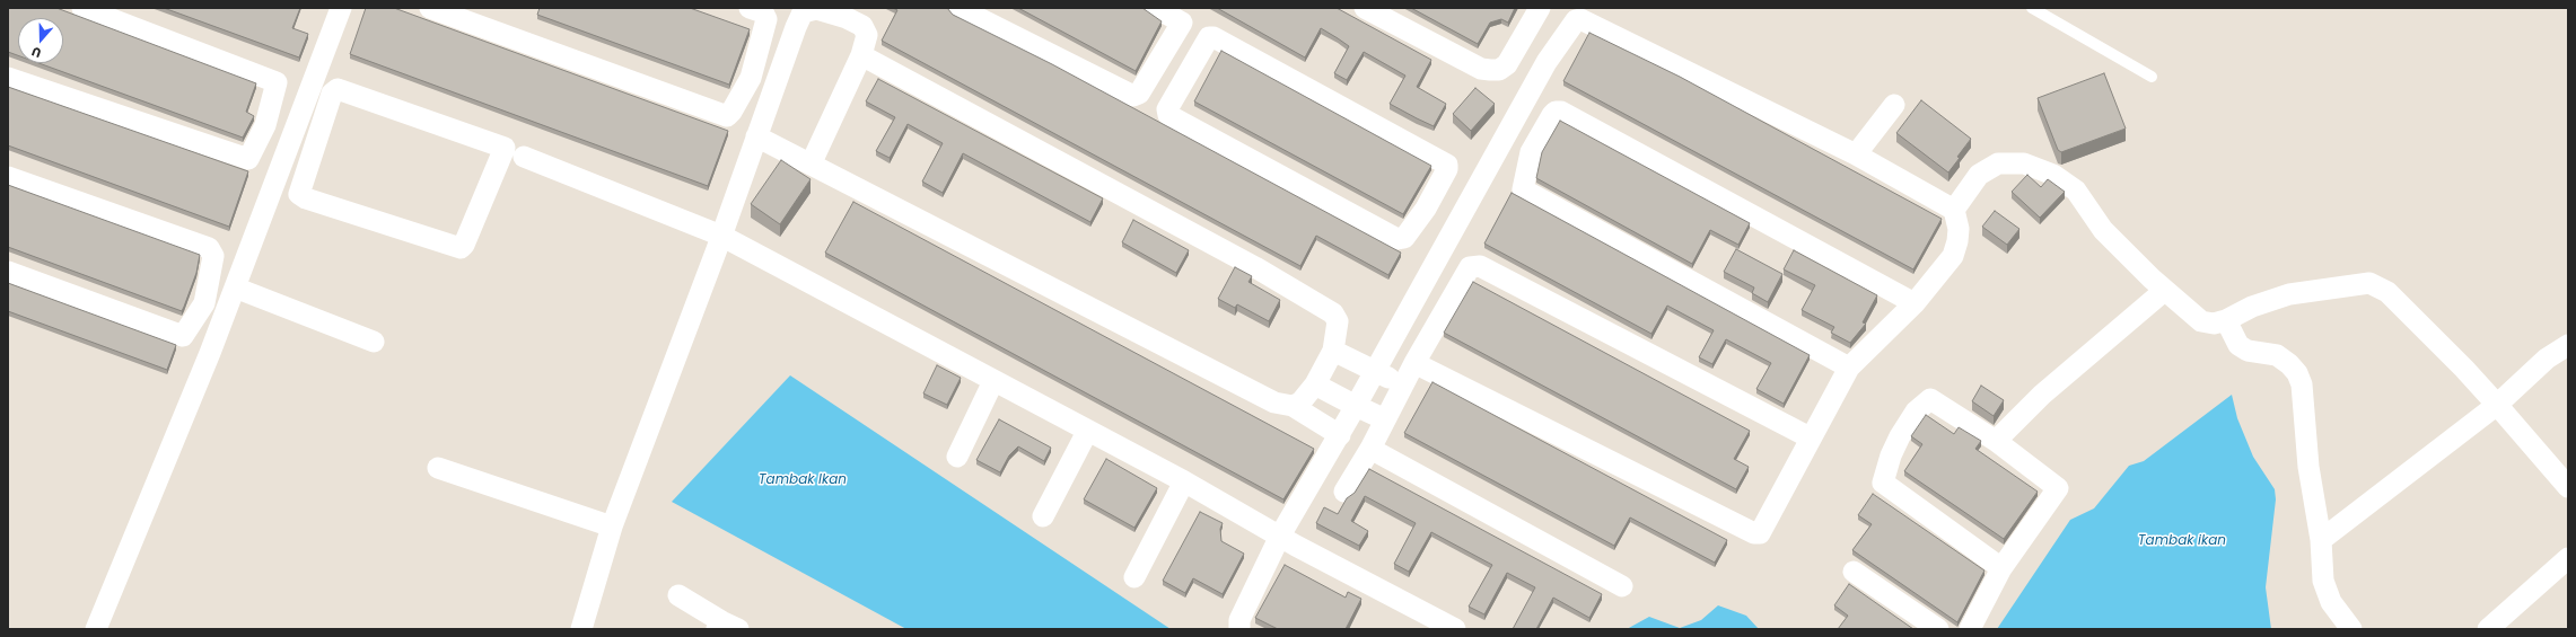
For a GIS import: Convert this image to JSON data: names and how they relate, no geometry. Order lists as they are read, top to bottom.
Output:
{
  "water": ["Tambak Ikan", "Tambak ikan"],
  "north": "bottom"
}
